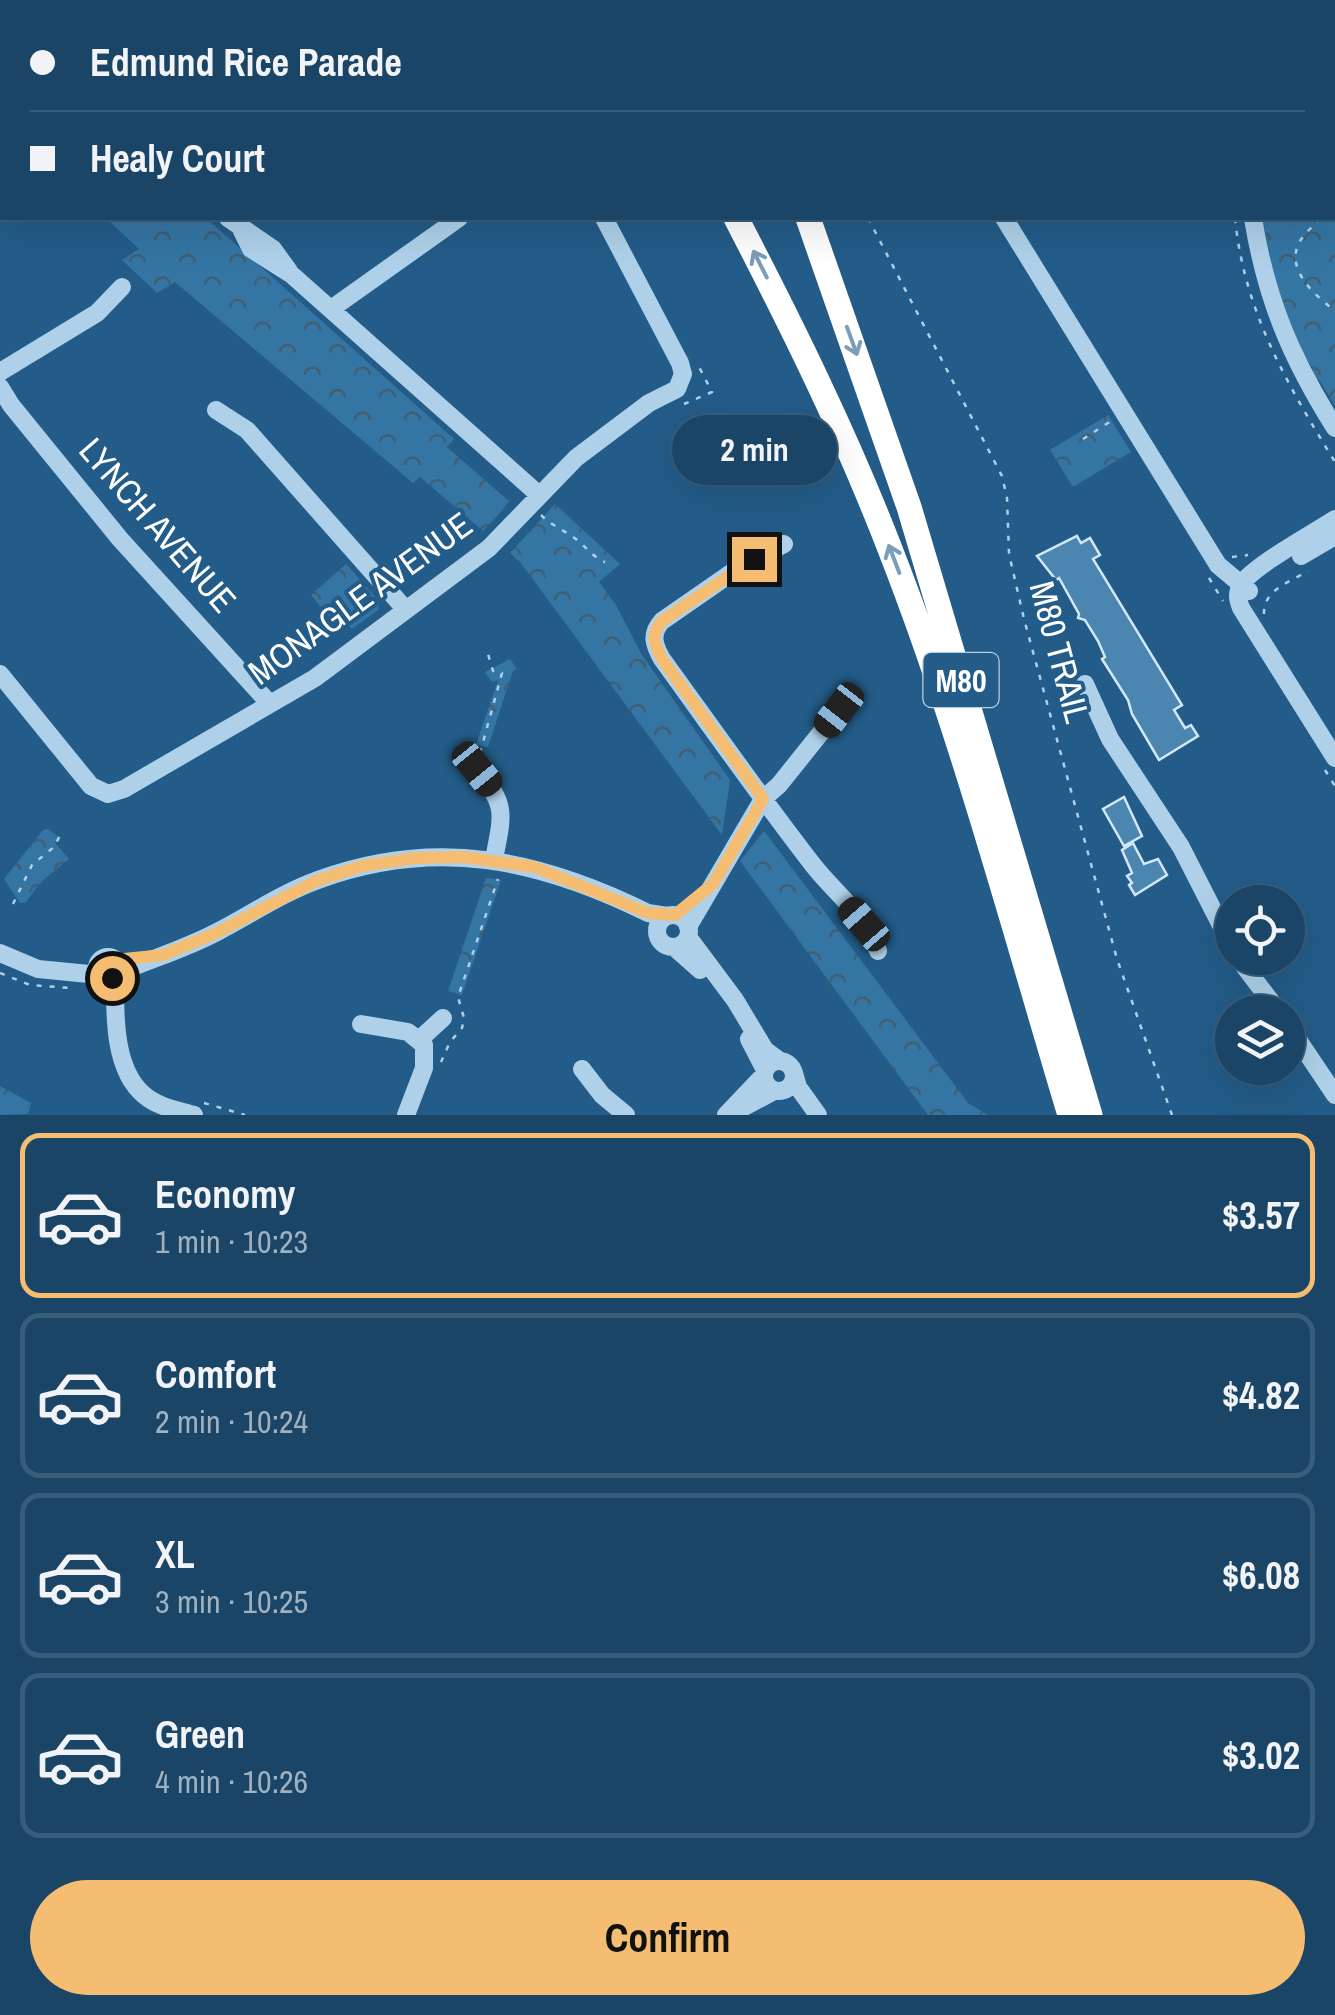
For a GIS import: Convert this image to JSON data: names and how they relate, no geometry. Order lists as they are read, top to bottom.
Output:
{
  "streets": {
    "highway": ["M80"],
    "street": ["LYNCH AVENUE", "MONAGLE AVENUE"],
    "path": ["M80 TRAIL"]
  },
  "crossings": [
    ["LYNCH AVENUE", "MONAGLE AVENUE"]
  ],
  "page": {
    "banner": ["Edmund Rice Parade", "Healy Court"],
    "bubble": "2 min",
    "list": [
      {
        "name": "Economy",
        "note": "1 min · 10:23",
        "value": "$3.57"
      },
      {
        "name": "Comfort",
        "note": "2 min · 10:24",
        "value": "$4.82"
      },
      {
        "name": "XL",
        "note": "3 min · 10:25",
        "value": "$6.08"
      },
      {
        "name": "Green",
        "note": "4 min · 10:26",
        "value": "$3.02"
      }
    ],
    "buttons": "Confirm"
  }
}
